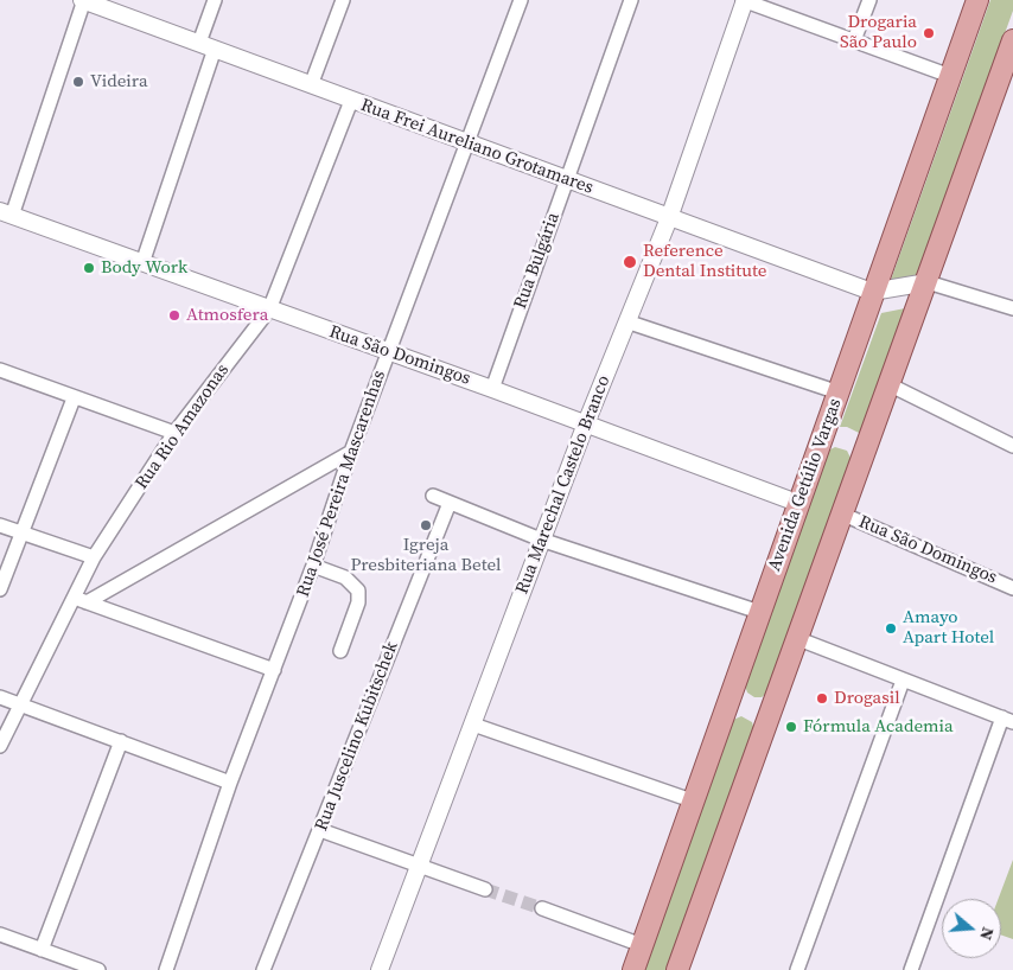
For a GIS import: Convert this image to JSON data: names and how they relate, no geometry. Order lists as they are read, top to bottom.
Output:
{
  "streets": {
    "main road": ["Avenida Getúlio Vargas"],
    "street": [
      "Rua Frei Aureliano Grotamares",
      "Rua Bulgária",
      "Rua São Domingos",
      "Rua Rio Amazonas",
      "Rua José Pereira Mascarenhas",
      "Rua Marechal Castelo Branco",
      "Rua Juscelino Kubitschek"
    ]
  },
  "crossings": [
    ["Rua Frei Aureliano Grotamares", "Rua Bulgária"],
    ["Rua Frei Aureliano Grotamares", "Rua Rio Amazonas"],
    ["Rua Frei Aureliano Grotamares", "Rua José Pereira Mascarenhas"],
    ["Rua Frei Aureliano Grotamares", "Rua Marechal Castelo Branco"],
    ["Rua Frei Aureliano Grotamares", "Avenida Getúlio Vargas"],
    ["Rua Bulgária", "Rua São Domingos"],
    ["Rua São Domingos", "Rua Rio Amazonas"],
    ["Rua São Domingos", "Rua José Pereira Mascarenhas"],
    ["Rua São Domingos", "Rua Marechal Castelo Branco"],
    ["Rua São Domingos", "Avenida Getúlio Vargas"]
  ],
  "places": [
    "Drogaria São Paulo",
    "Videira",
    "Reference Dental Institute",
    "Body Work",
    "Atmosfera",
    "Igreja Presbiteriana Betel",
    "Amayo Apart Hotel",
    "Drogasil",
    "Fórmula Academia"
  ],
  "north": "right"
}
